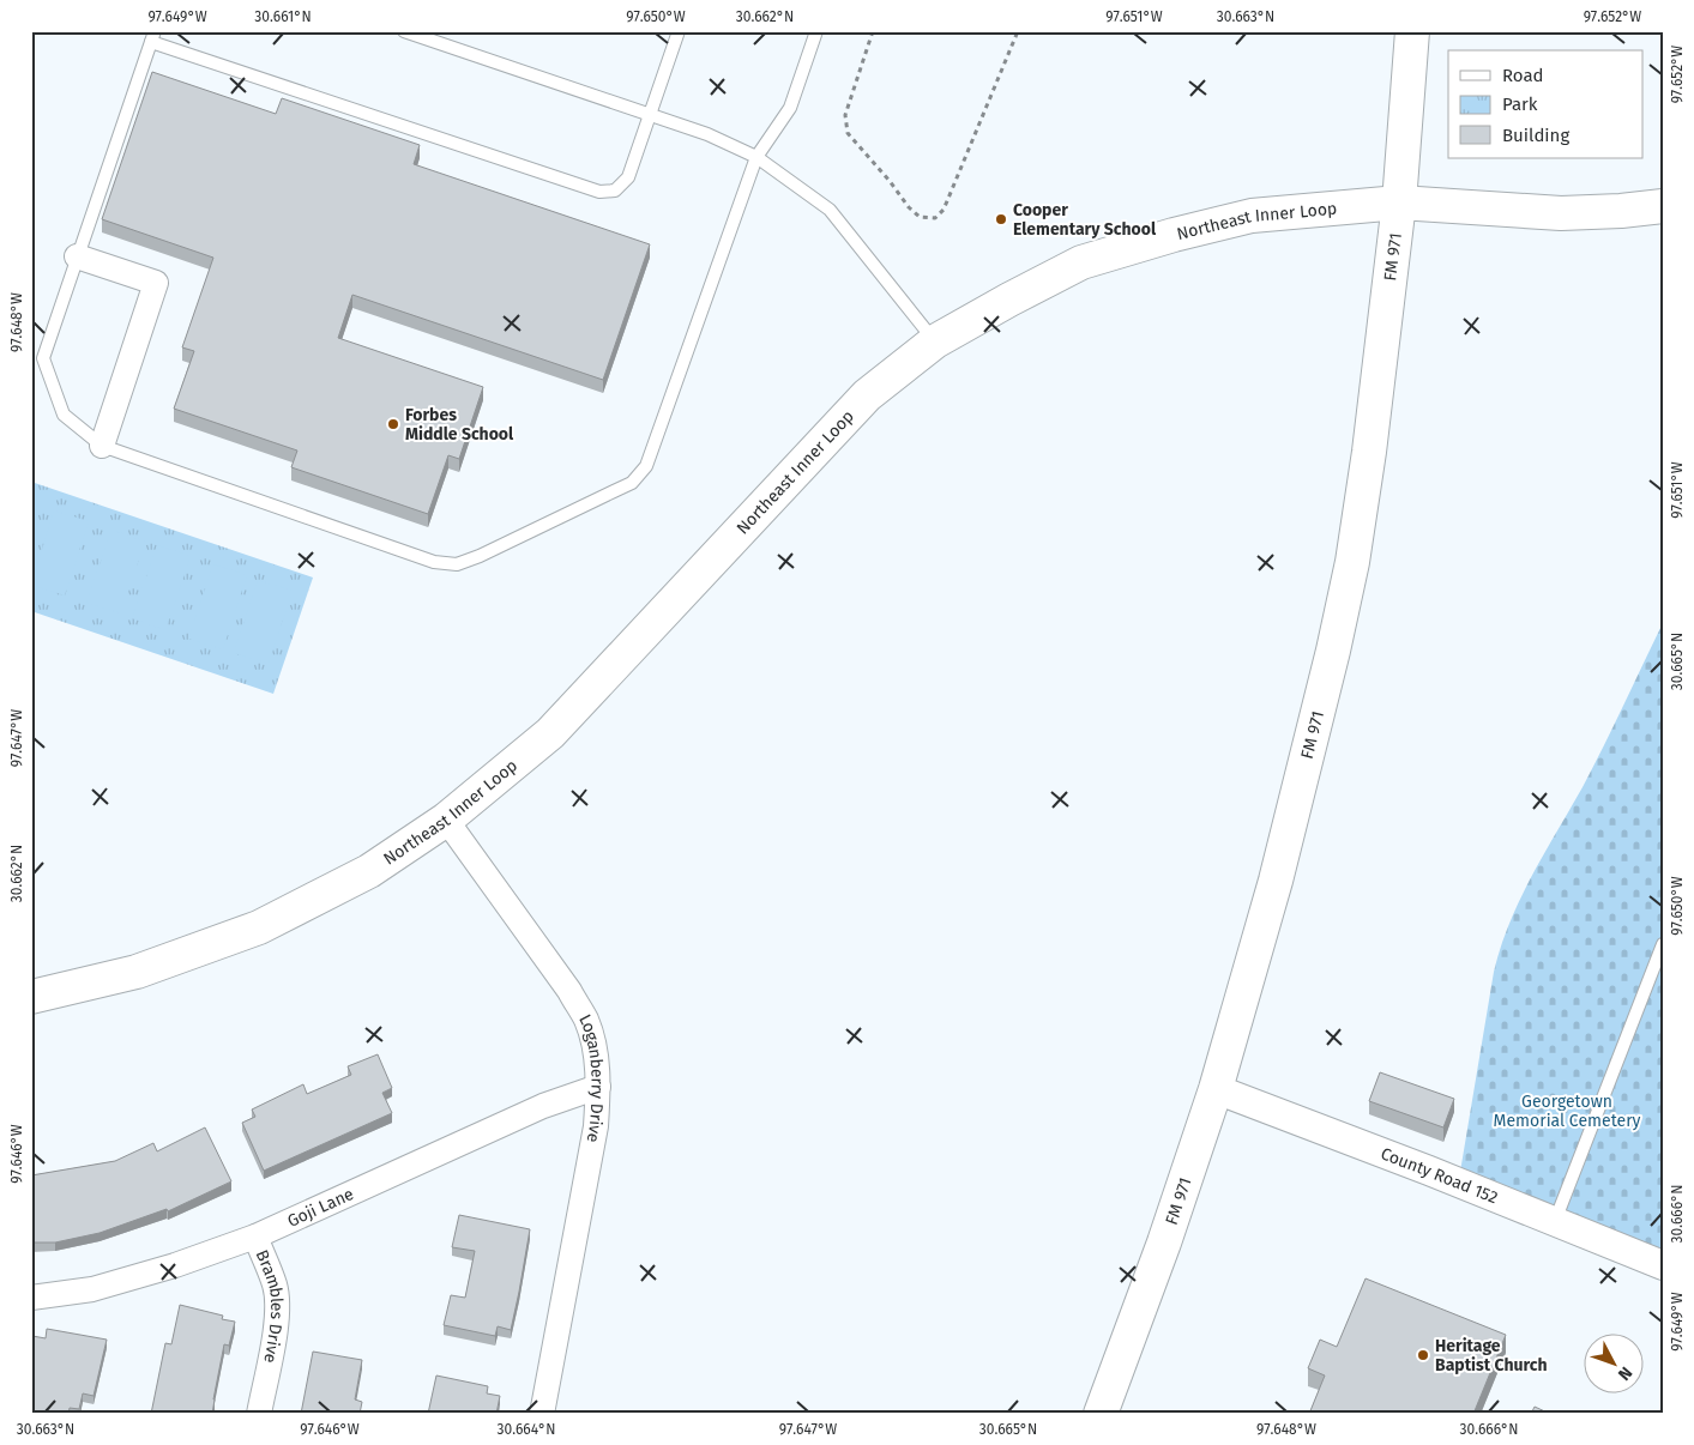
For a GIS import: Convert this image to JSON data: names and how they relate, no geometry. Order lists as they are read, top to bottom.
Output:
{
  "streets": {
    "main road": ["Northeast Inner Loop", "FM 971"],
    "street": [
      "Loganberry Drive",
      "County Road 152",
      "Goji Lane",
      "Brambles Drive"
    ]
  },
  "crossings": [
    ["Northeast Inner Loop", "FM 971"],
    ["Northeast Inner Loop", "Loganberry Drive"],
    ["FM 971", "County Road 152"],
    ["Loganberry Drive", "Goji Lane"],
    ["Goji Lane", "Brambles Drive"]
  ],
  "parks": ["Georgetown Memorial Cemetery"],
  "places": ["Cooper Elementary School", "Forbes Middle School", "Heritage Baptist Church"],
  "legend": ["Road", "Park", "Building"],
  "north": "bottom right",
  "coordinates": [
    "97.649°W",
    "30.661°N",
    "97.650°W",
    "30.662°N",
    "97.651°W",
    "30.663°N",
    "97.652°W",
    "97.648°W",
    "30.665°N",
    "97.647°W",
    "97.646°W",
    "30.666°N",
    "30.664°N"
  ]
}
